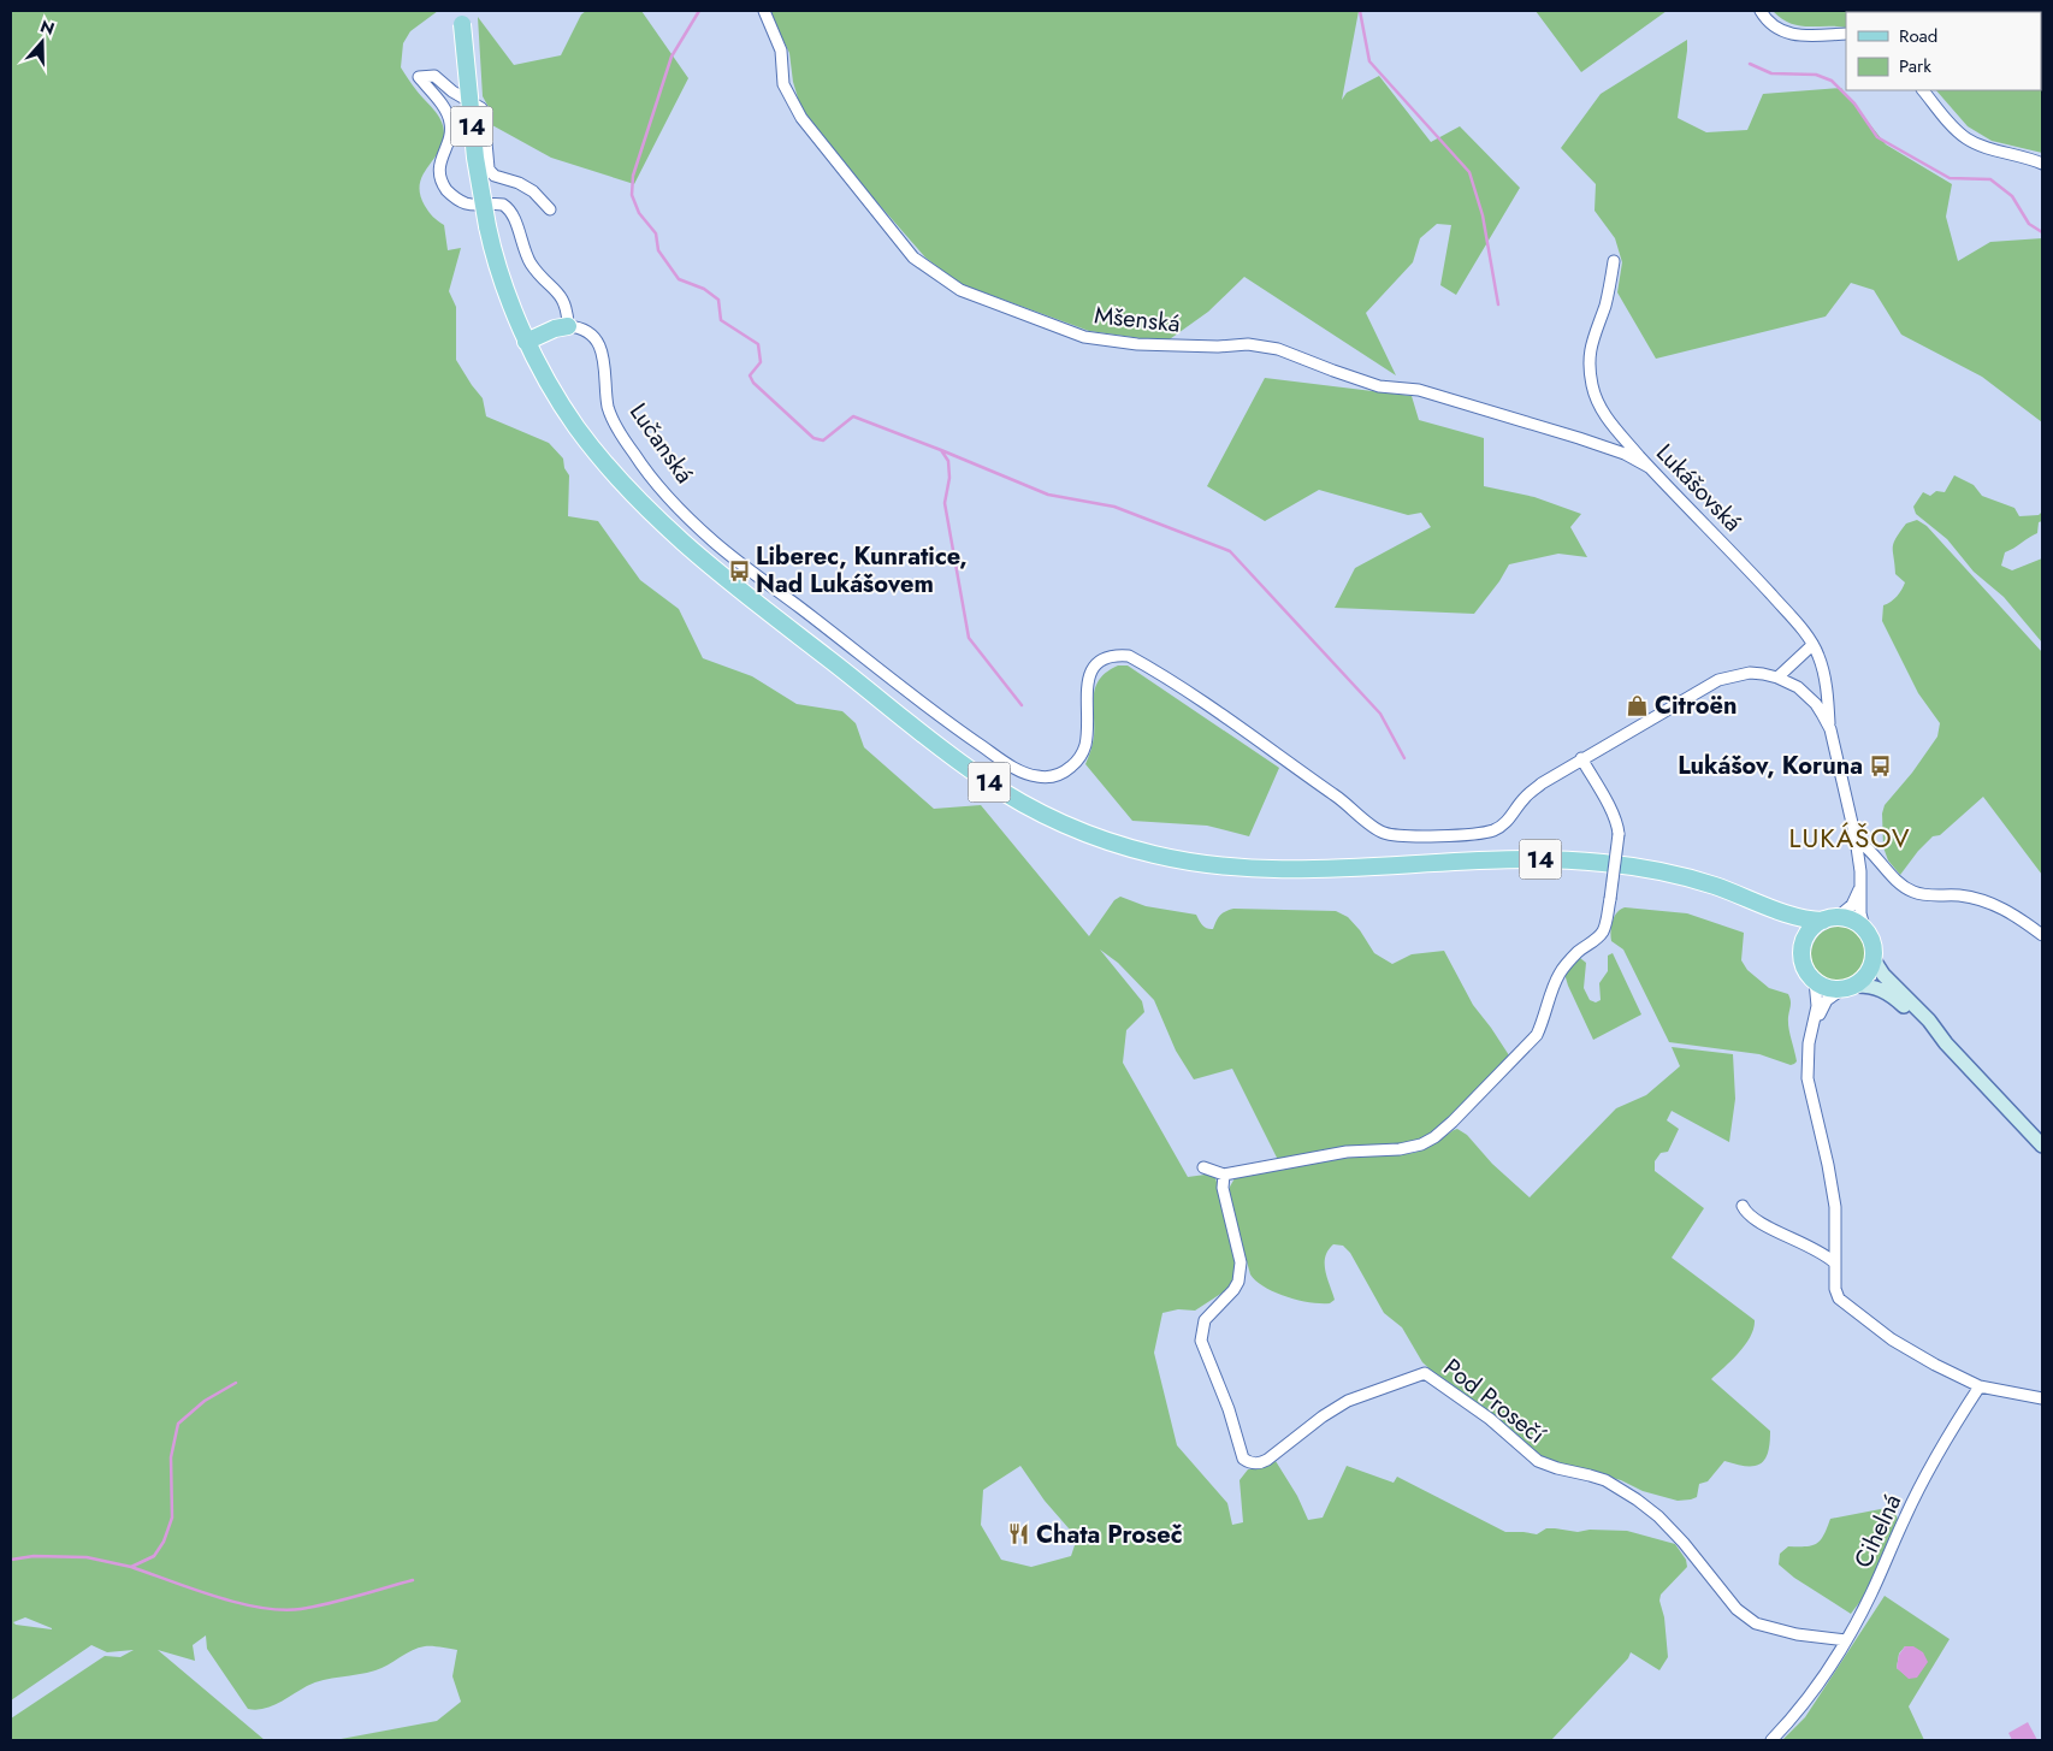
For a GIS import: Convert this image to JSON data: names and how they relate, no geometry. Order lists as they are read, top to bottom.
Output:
{
  "streets": {
    "main road": ["14"],
    "street": [
      "Mšenská",
      "Lučanská",
      "Lukášovská",
      "Pod Prosečí",
      "Cihelná"
    ]
  },
  "crossings": [
    ["Mšenská", "Lukášovská"],
    ["Lučanská", "Lukášovská"],
    ["Pod Prosečí", "Cihelná"]
  ],
  "districts": ["LUKÁŠOV"],
  "places": {
    "bus stop": ["Liberec, Kunratice, Nad Lukášovem", "Lukášov, Koruna"],
    "shop": ["Citroën"],
    "restaurant": ["Chata Proseč"]
  },
  "legend": ["Road", "Park"],
  "north": "top"
}
